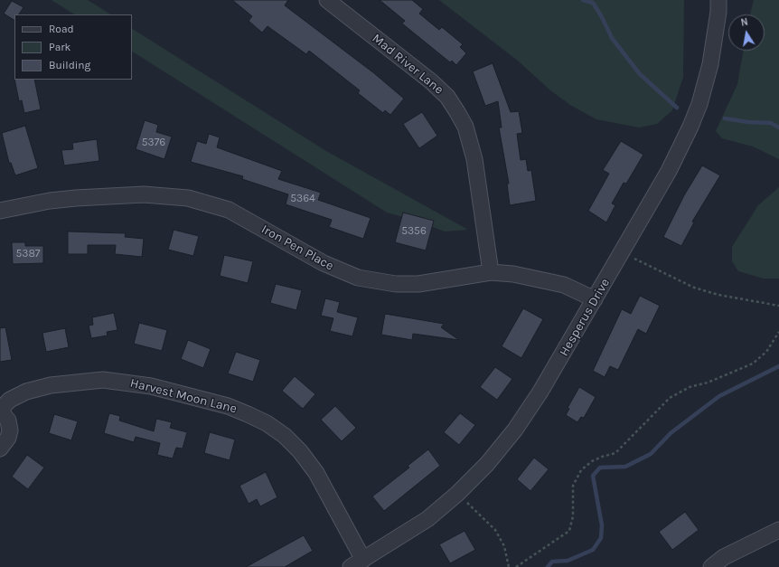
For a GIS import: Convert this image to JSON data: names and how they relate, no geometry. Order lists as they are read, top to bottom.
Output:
{
  "streets": {
    "street": [
      "Mad River Lane",
      "Iron Pen Place",
      "Hesperus Drive",
      "Harvest Moon Lane"
    ]
  },
  "crossings": [
    ["Mad River Lane", "Iron Pen Place"],
    ["Iron Pen Place", "Hesperus Drive"],
    ["Hesperus Drive", "Harvest Moon Lane"]
  ],
  "house_numbers": [
    "5376",
    "5364",
    "5356",
    "5387"
  ],
  "legend": ["Road", "Park", "Building"],
  "north": "top"
}
